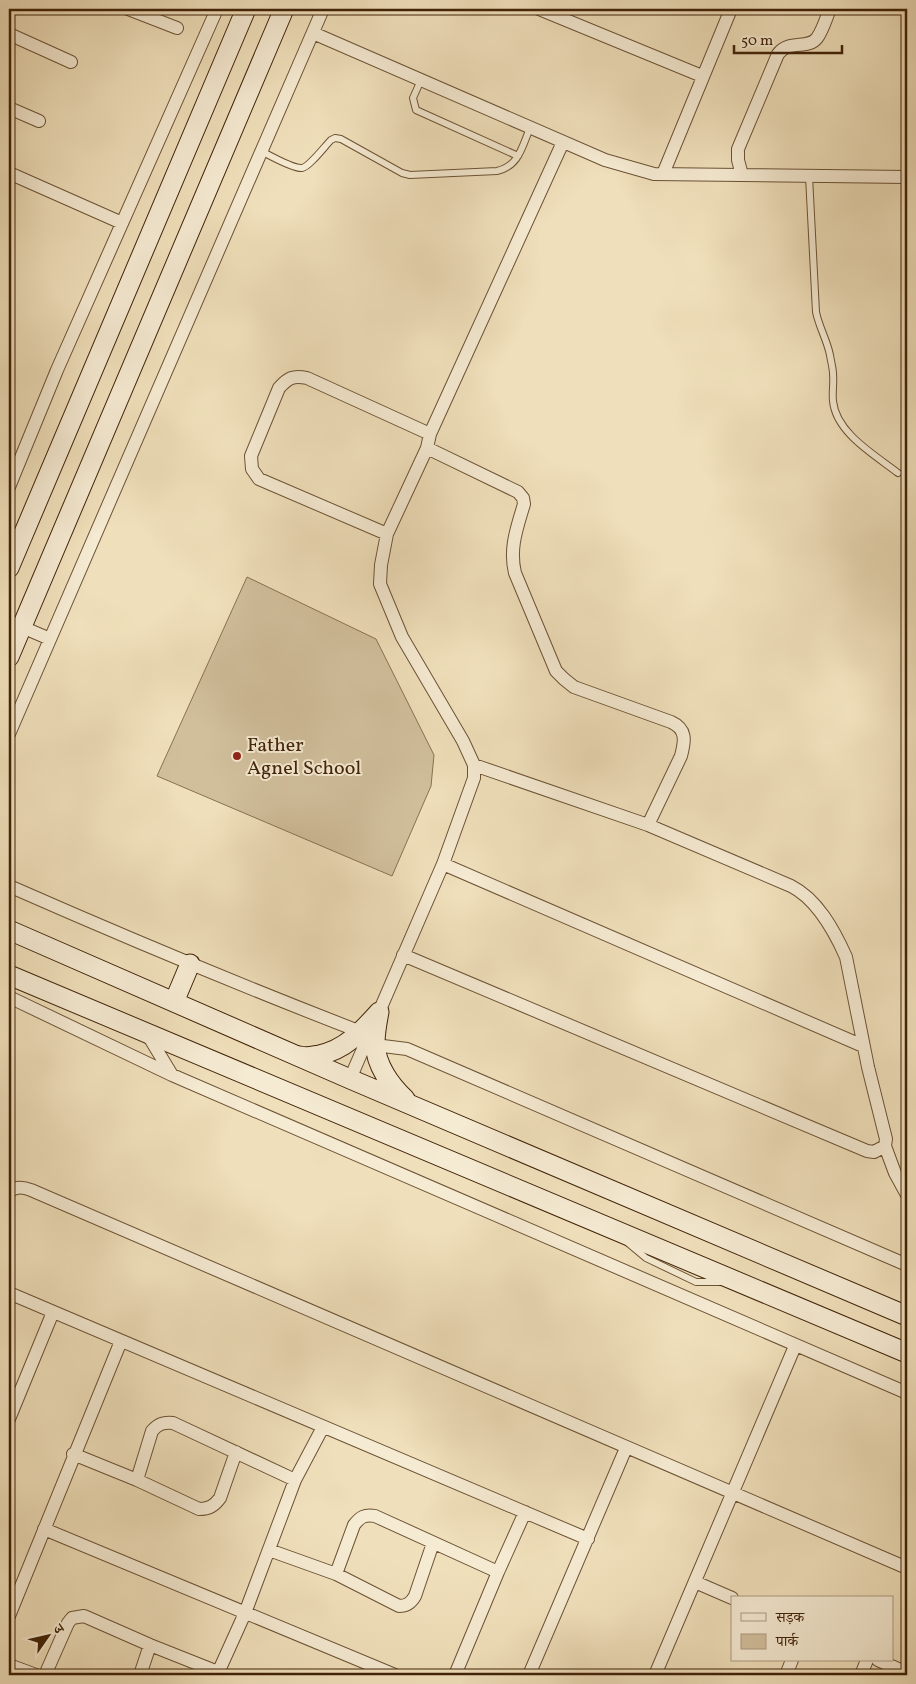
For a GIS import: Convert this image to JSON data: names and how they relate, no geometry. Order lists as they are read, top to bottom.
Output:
{
  "places": ["Father Agnel School"],
  "legend": ["सड़क", "पार्क"],
  "scale_bar": "50 m",
  "north": "top right"
}
